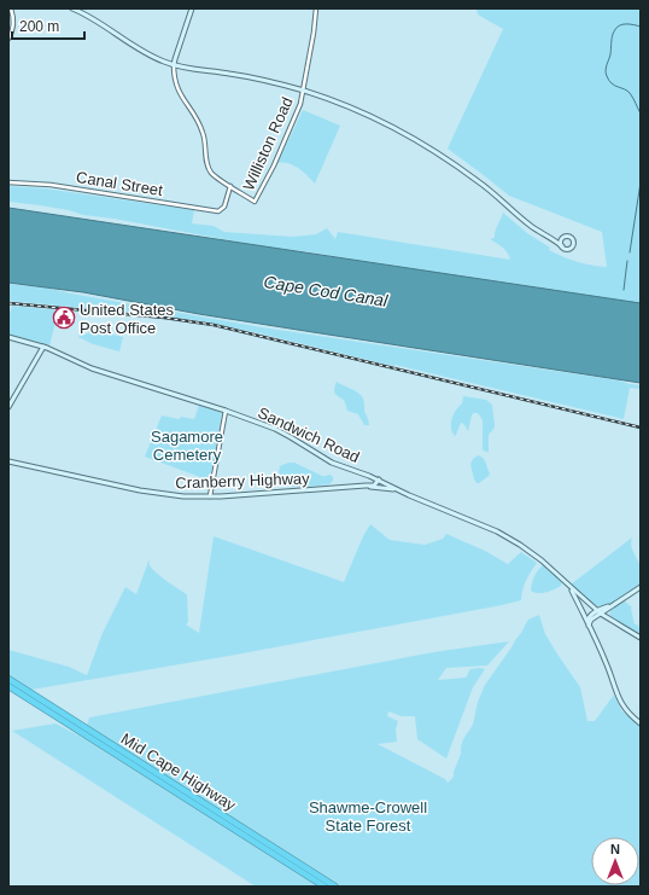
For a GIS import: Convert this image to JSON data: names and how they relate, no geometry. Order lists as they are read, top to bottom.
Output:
{
  "streets": {
    "highway": ["Mid Cape Highway"],
    "main road": ["Sandwich Road", "Cranberry Highway"],
    "street": ["Williston Road", "Canal Street"]
  },
  "crossings": [
    ["Williston Road", "Canal Street"],
    ["Sandwich Road", "Cranberry Highway"]
  ],
  "water": ["Cape Cod Canal"],
  "parks": ["Sagamore Cemetery", "Shawme-Crowell State Forest"],
  "places": {
    "public building": ["United States Post Office"]
  },
  "scale_bar": "200 m",
  "north": "top"
}
